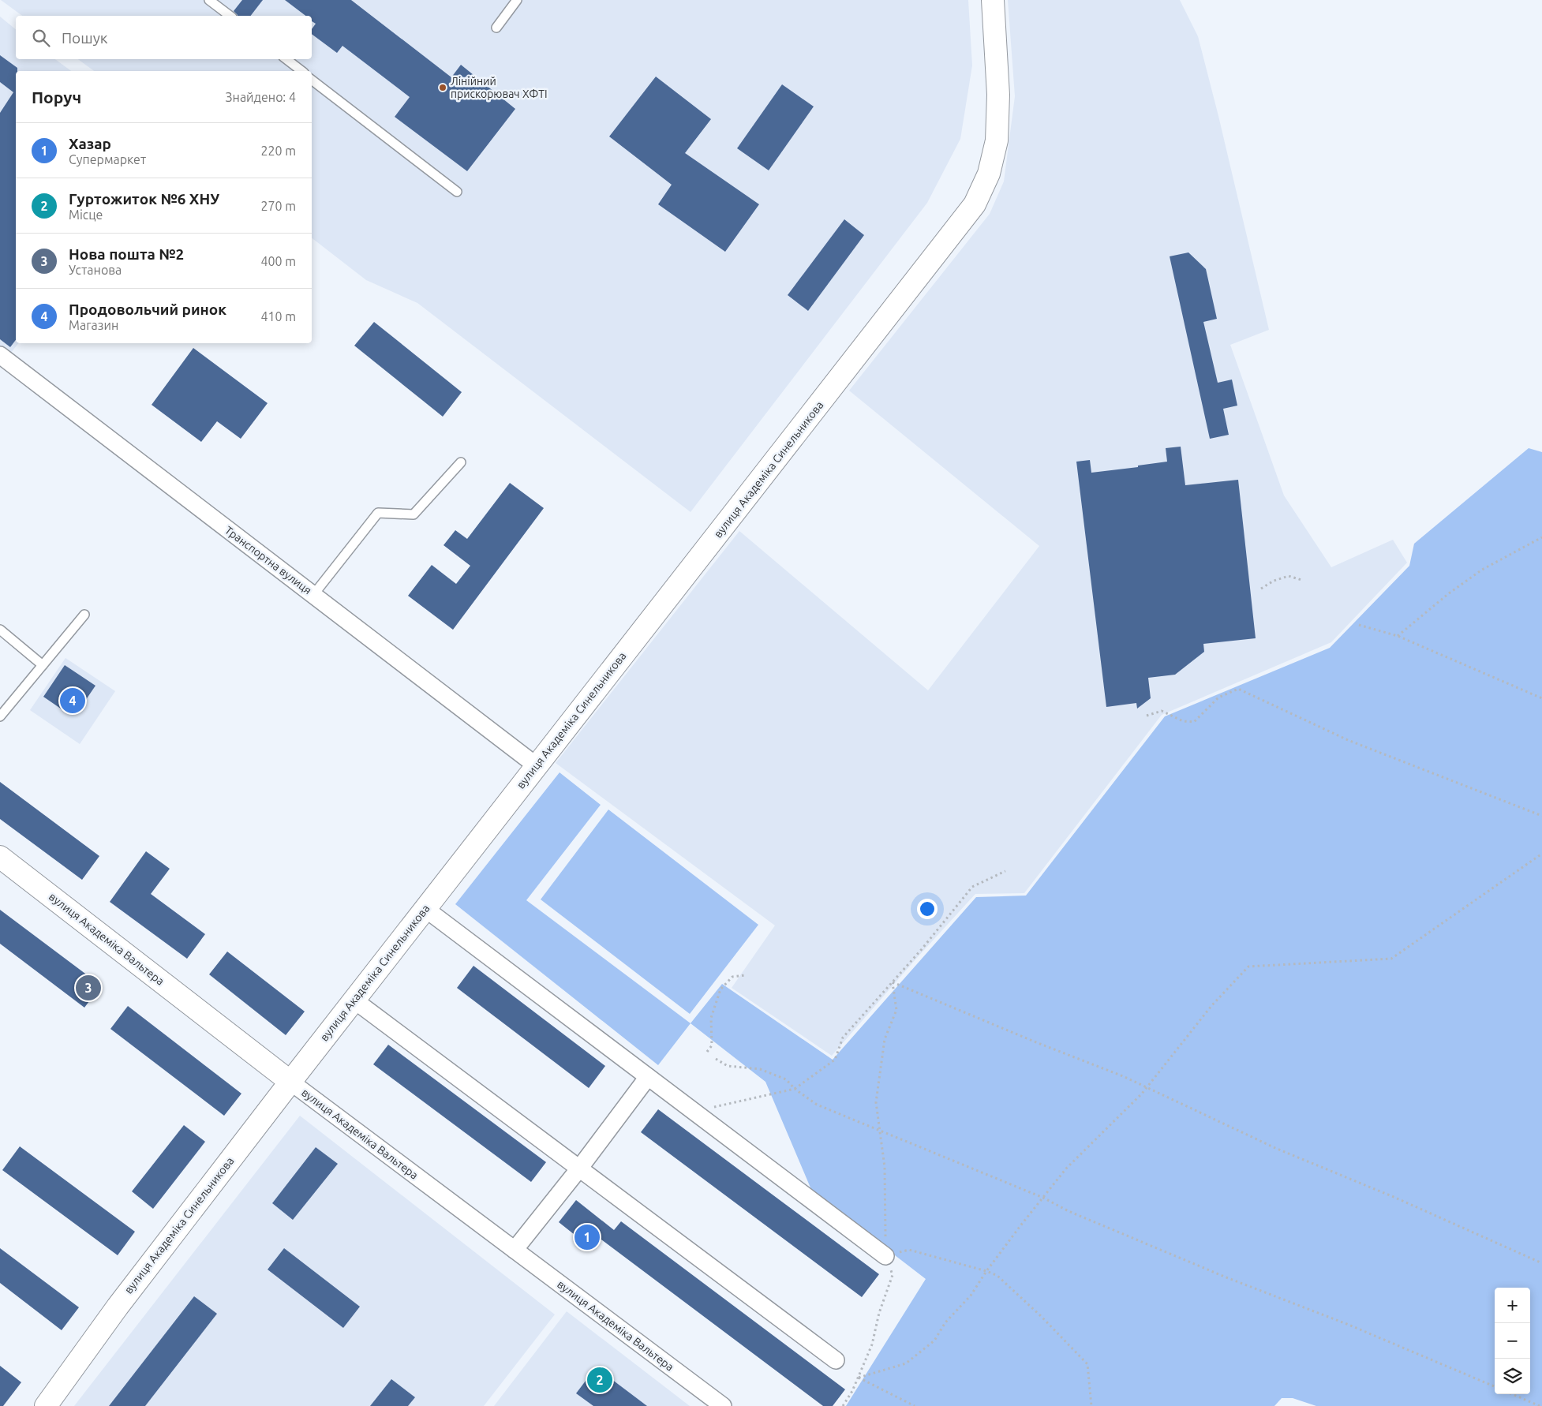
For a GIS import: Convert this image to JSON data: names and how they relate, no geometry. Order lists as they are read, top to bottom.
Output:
{
  "streets": {
    "street": ["вулиця Академіка Синельникова", "Транспортна вулиця", "вулиця Академіка Вальтера"]
  },
  "crossings": [
    ["вулиця Академіка Синельникова", "Транспортна вулиця"],
    ["вулиця Академіка Синельникова", "вулиця Академіка Вальтера"]
  ],
  "places": ["Лінійний прискорювач ХФТІ"],
  "page": {
    "search": "Пошук",
    "heading": ["Поруч", "Знайдено: 4"],
    "list": [
      {
        "mark": "1",
        "name": "Хазар",
        "note": "Супермаркет",
        "value": "220 m"
      },
      {
        "mark": "2",
        "name": "Гуртожиток №6 ХНУ",
        "note": "Місце",
        "value": "270 m"
      },
      {
        "mark": "3",
        "name": "Нова пошта №2",
        "note": "Установа",
        "value": "400 m"
      },
      {
        "mark": "4",
        "name": "Продовольчий ринок",
        "note": "Магазин",
        "value": "410 m"
      }
    ],
    "pins": [
      "4",
      "3",
      "1",
      "2"
    ],
    "map_buttons": ["+", "−"]
  }
}
